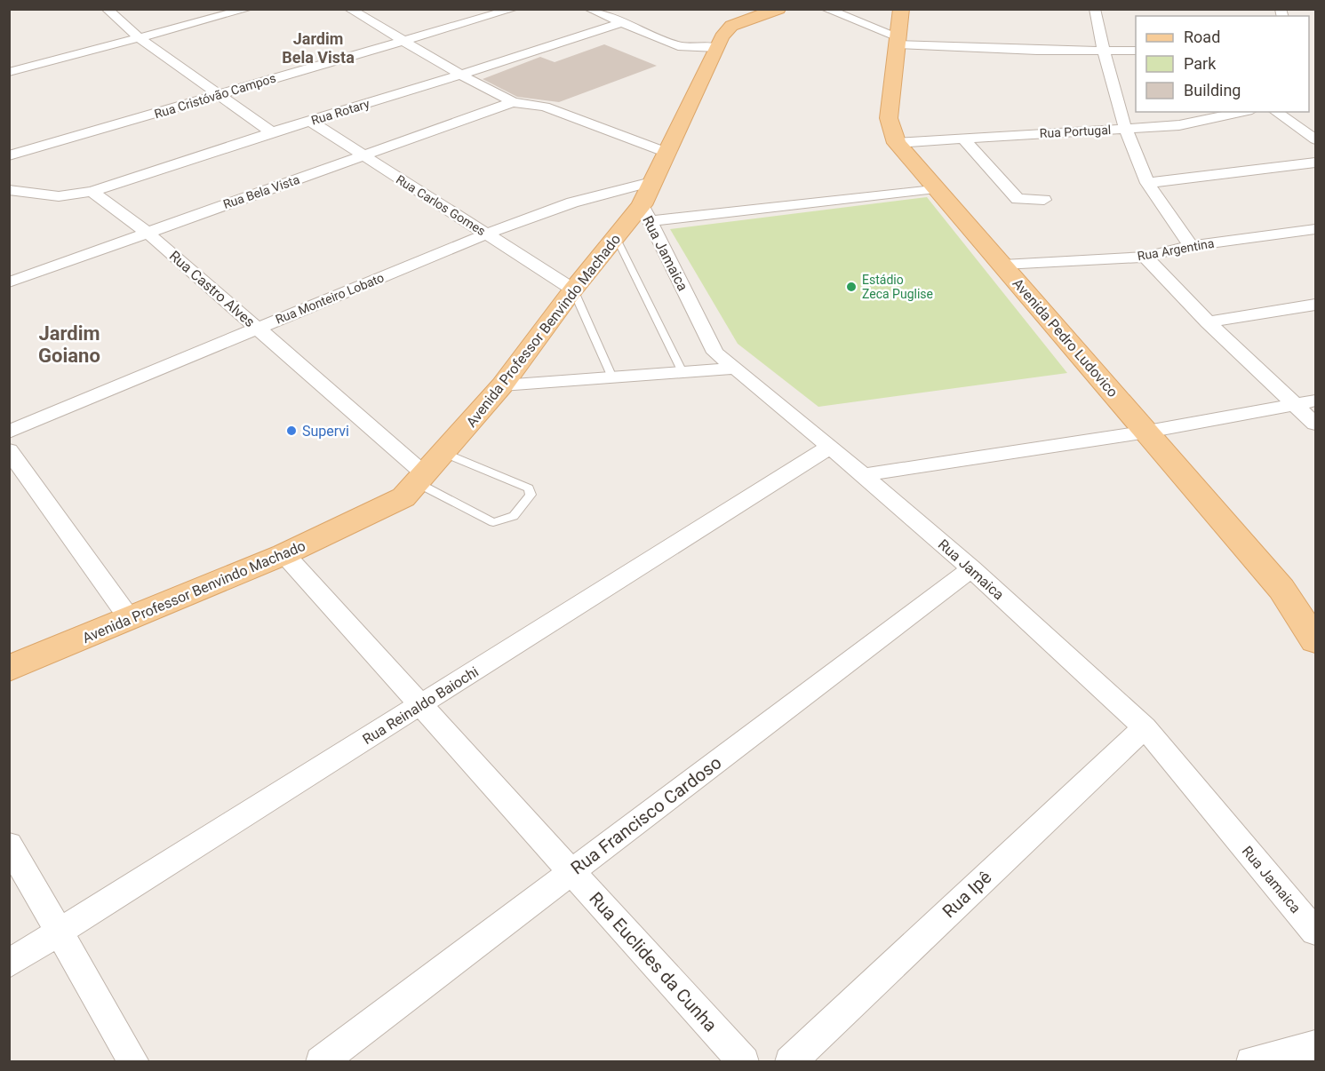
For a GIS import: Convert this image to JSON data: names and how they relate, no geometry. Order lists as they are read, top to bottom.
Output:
{
  "streets": {
    "main road": ["Avenida Professor Benvindo Machado", "Avenida Pedro Ludovico"],
    "street": [
      "Rua Cristóvão Campos",
      "Rua Rotary",
      "Rua Portugal",
      "Rua Bela Vista",
      "Rua Carlos Gomes",
      "Rua Argentina",
      "Rua Jamaica",
      "Rua Castro Alves",
      "Rua Monteiro Lobato",
      "Rua Reinaldo Baiochi",
      "Rua Francisco Cardoso",
      "Rua Ipê",
      "Rua Euclides da Cunha"
    ]
  },
  "crossings": [
    ["Rua Rotary", "Rua Carlos Gomes"],
    ["Rua Rotary", "Rua Castro Alves"],
    ["Rua Portugal", "Avenida Pedro Ludovico"],
    ["Rua Bela Vista", "Rua Carlos Gomes"],
    ["Rua Bela Vista", "Rua Castro Alves"],
    ["Rua Carlos Gomes", "Rua Monteiro Lobato"],
    ["Rua Carlos Gomes", "Avenida Professor Benvindo Machado"],
    ["Rua Argentina", "Avenida Pedro Ludovico"],
    ["Rua Jamaica", "Avenida Professor Benvindo Machado"],
    ["Rua Jamaica", "Rua Reinaldo Baiochi"],
    ["Rua Jamaica", "Rua Francisco Cardoso"],
    ["Rua Jamaica", "Rua Ipê"],
    ["Rua Castro Alves", "Rua Monteiro Lobato"],
    ["Rua Castro Alves", "Avenida Professor Benvindo Machado"],
    ["Rua Monteiro Lobato", "Avenida Professor Benvindo Machado"],
    ["Avenida Professor Benvindo Machado", "Rua Euclides da Cunha"],
    ["Rua Reinaldo Baiochi", "Rua Euclides da Cunha"],
    ["Rua Francisco Cardoso", "Rua Euclides da Cunha"]
  ],
  "districts": ["Jardim Bela Vista", "Jardim Goiano"],
  "places": ["Estádio Zeca Puglise", "Supervi"],
  "legend": ["Road", "Park", "Building"]
}
